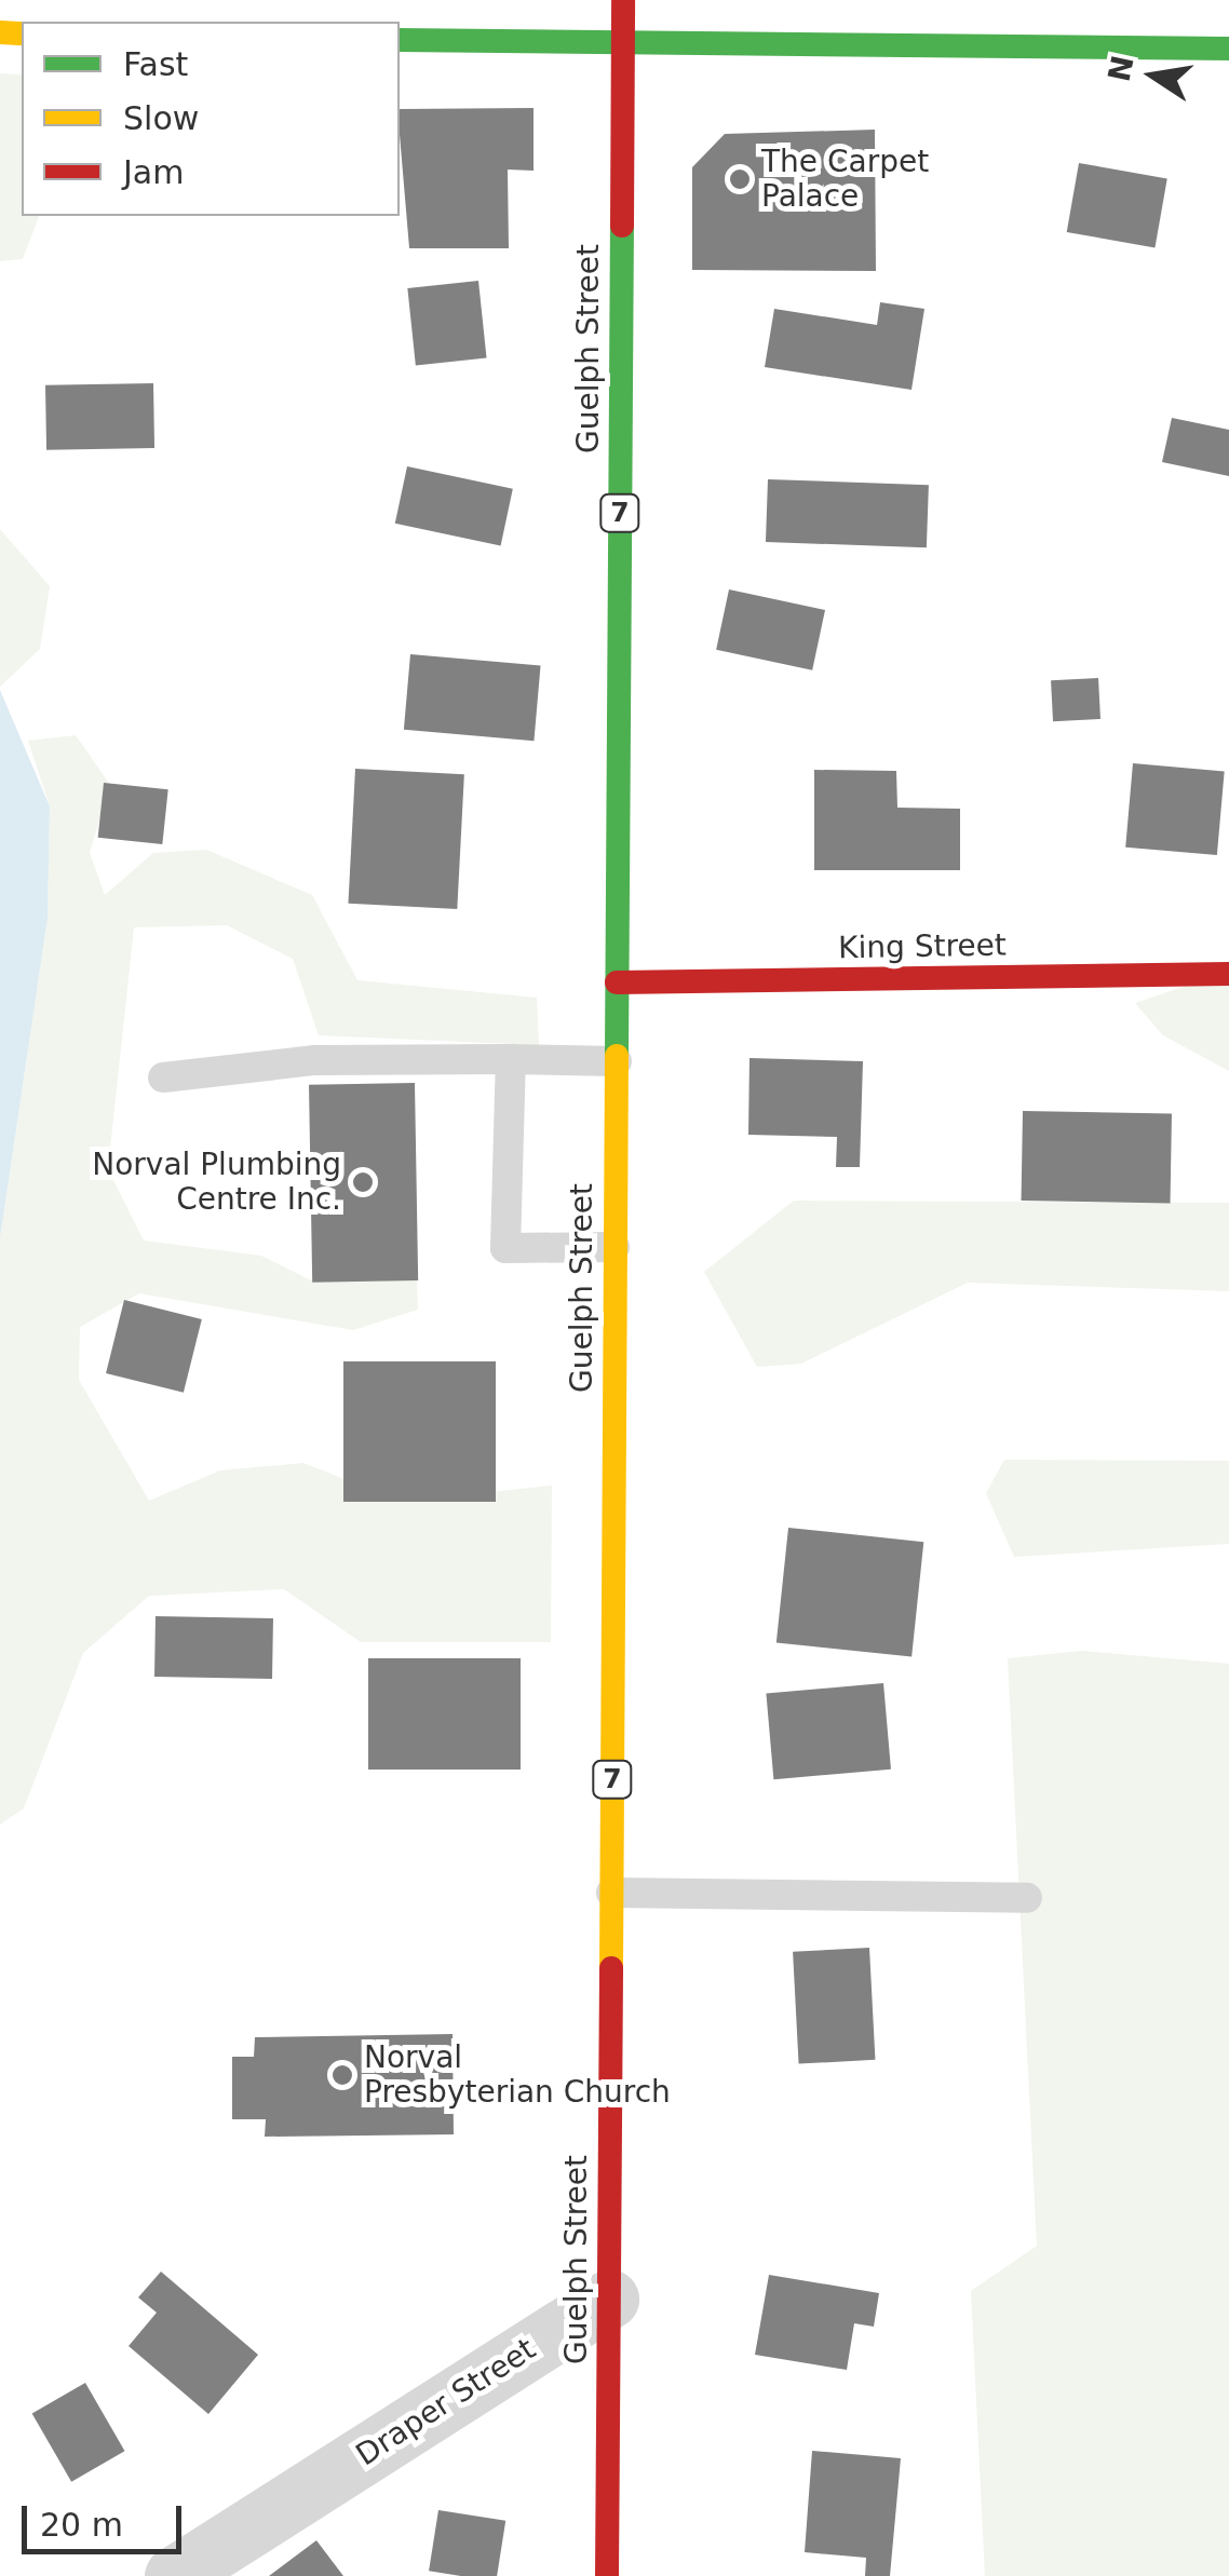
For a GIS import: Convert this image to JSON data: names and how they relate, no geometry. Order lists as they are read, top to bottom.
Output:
{
  "streets": {
    "main road": ["Guelph Street", "7", "King Street"],
    "street": ["Draper Street"]
  },
  "crossings": [
    ["Guelph Street", "King Street"],
    ["Guelph Street", "Draper Street"]
  ],
  "places": ["The Carpet Palace", "Norval Plumbing Centre Inc.", "Norval Presbyterian Church"],
  "legend": ["Fast", "Slow", "Jam"],
  "scale_bar": "20 m",
  "north": "left"
}
